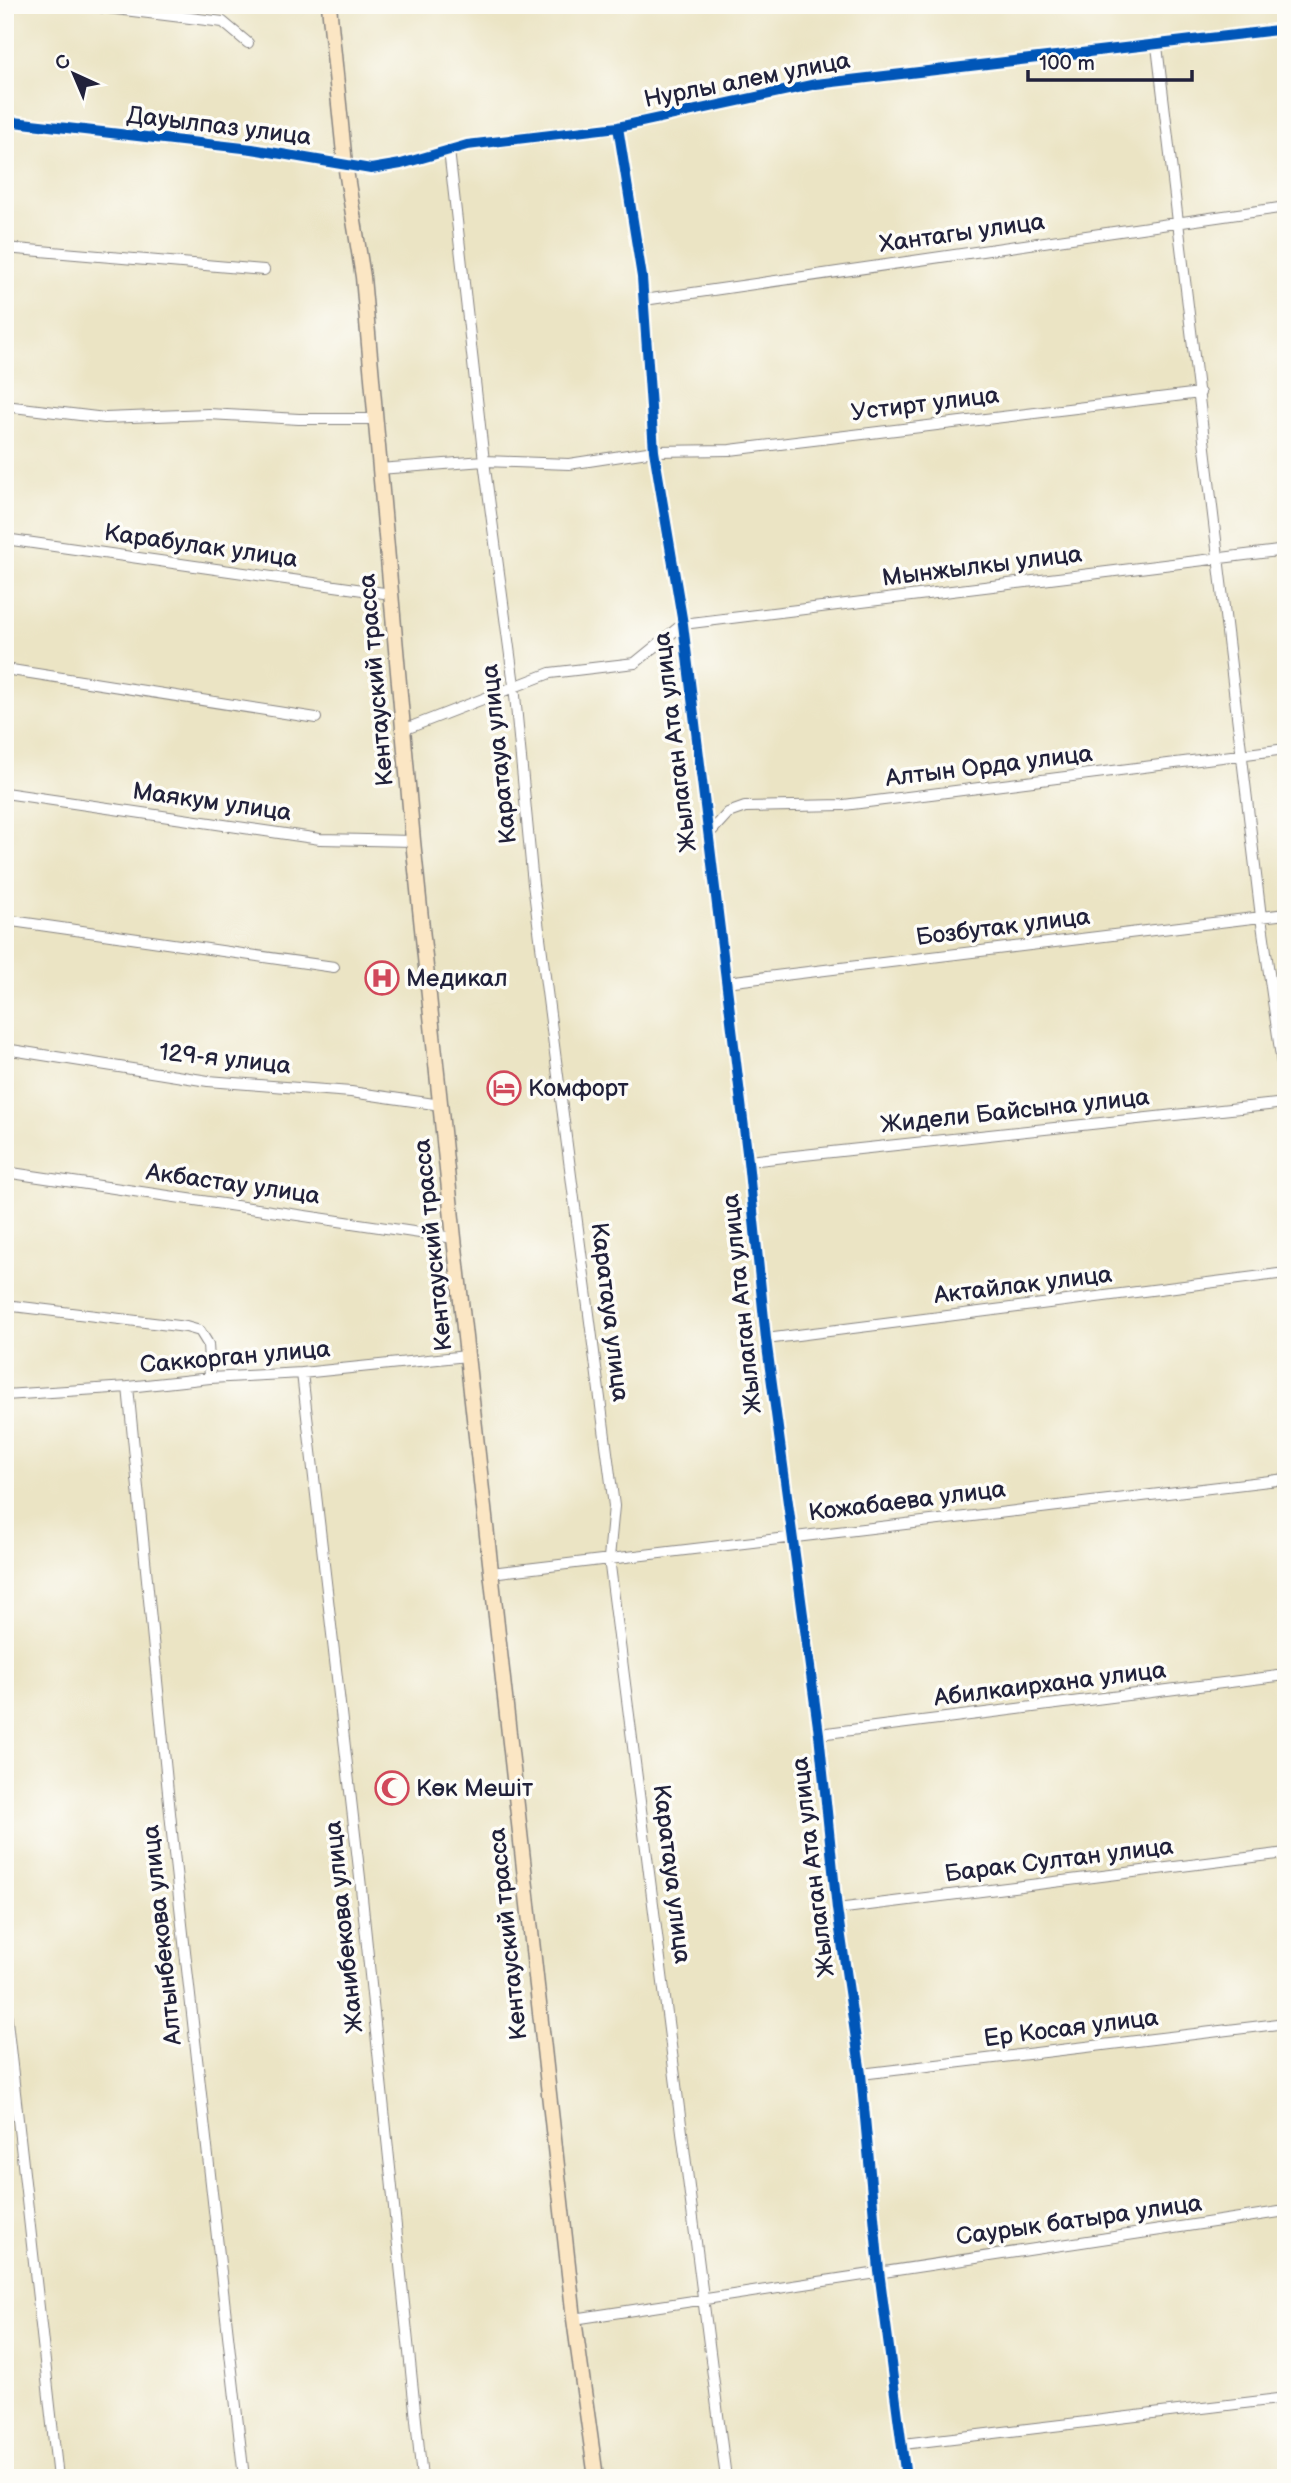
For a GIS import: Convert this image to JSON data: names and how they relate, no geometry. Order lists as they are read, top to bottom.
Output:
{
  "streets": {
    "main road": ["Кентауский трасса"],
    "street": [
      "Нурлы алем улица",
      "Дауылпаз улица",
      "Хантагы улица",
      "Устирт улица",
      "Карабулак улица",
      "Мынжылкы улица",
      "Жылаган Ата улица",
      "Каратауа улица",
      "Алтын Орда улица",
      "Маякум улица",
      "Бозбутак улица",
      "129-я улица",
      "Жидели Байсына улица",
      "Акбастау улица",
      "Актайлак улица",
      "Саккорган улица",
      "Кожабаева улица",
      "Абилкаирхана улица",
      "Барак Султан улица",
      "Жанибекова улица",
      "Алтынбекова улица",
      "Ер Косая улица",
      "Саурык батыра улица"
    ]
  },
  "crossings": [
    ["Нурлы алем улица", "Дауылпаз улица"],
    ["Нурлы алем улица", "Кентауский трасса"],
    ["Нурлы алем улица", "Жылаган Ата улица"],
    ["Нурлы алем улица", "Каратауа улица"],
    ["Дауылпаз улица", "Кентауский трасса"],
    ["Хантагы улица", "Жылаган Ата улица"],
    ["Устирт улица", "Кентауский трасса"],
    ["Устирт улица", "Жылаган Ата улица"],
    ["Устирт улица", "Каратауа улица"],
    ["Карабулак улица", "Кентауский трасса"],
    ["Мынжылкы улица", "Жылаган Ата улица"],
    ["Кентауский трасса", "Маякум улица"],
    ["Кентауский трасса", "129-я улица"],
    ["Кентауский трасса", "Акбастау улица"],
    ["Кентауский трасса", "Саккорган улица"],
    ["Кентауский трасса", "Кожабаева улица"],
    ["Кентауский трасса", "Саурык батыра улица"],
    ["Жылаган Ата улица", "Алтын Орда улица"],
    ["Жылаган Ата улица", "Бозбутак улица"],
    ["Жылаган Ата улица", "Жидели Байсына улица"],
    ["Жылаган Ата улица", "Актайлак улица"],
    ["Жылаган Ата улица", "Кожабаева улица"],
    ["Жылаган Ата улица", "Абилкаирхана улица"],
    ["Жылаган Ата улица", "Барак Султан улица"],
    ["Жылаган Ата улица", "Ер Косая улица"],
    ["Жылаган Ата улица", "Саурык батыра улица"],
    ["Каратауа улица", "Кожабаева улица"],
    ["Каратауа улица", "Саурык батыра улица"],
    ["Саккорган улица", "Жанибекова улица"],
    ["Саккорган улица", "Алтынбекова улица"]
  ],
  "places": {
    "hospital": ["Медикал"],
    "hotel": ["Комфорт"],
    "mosque": ["Көк Мешіт"]
  },
  "scale_bar": "100 m",
  "north": "top left"
}
